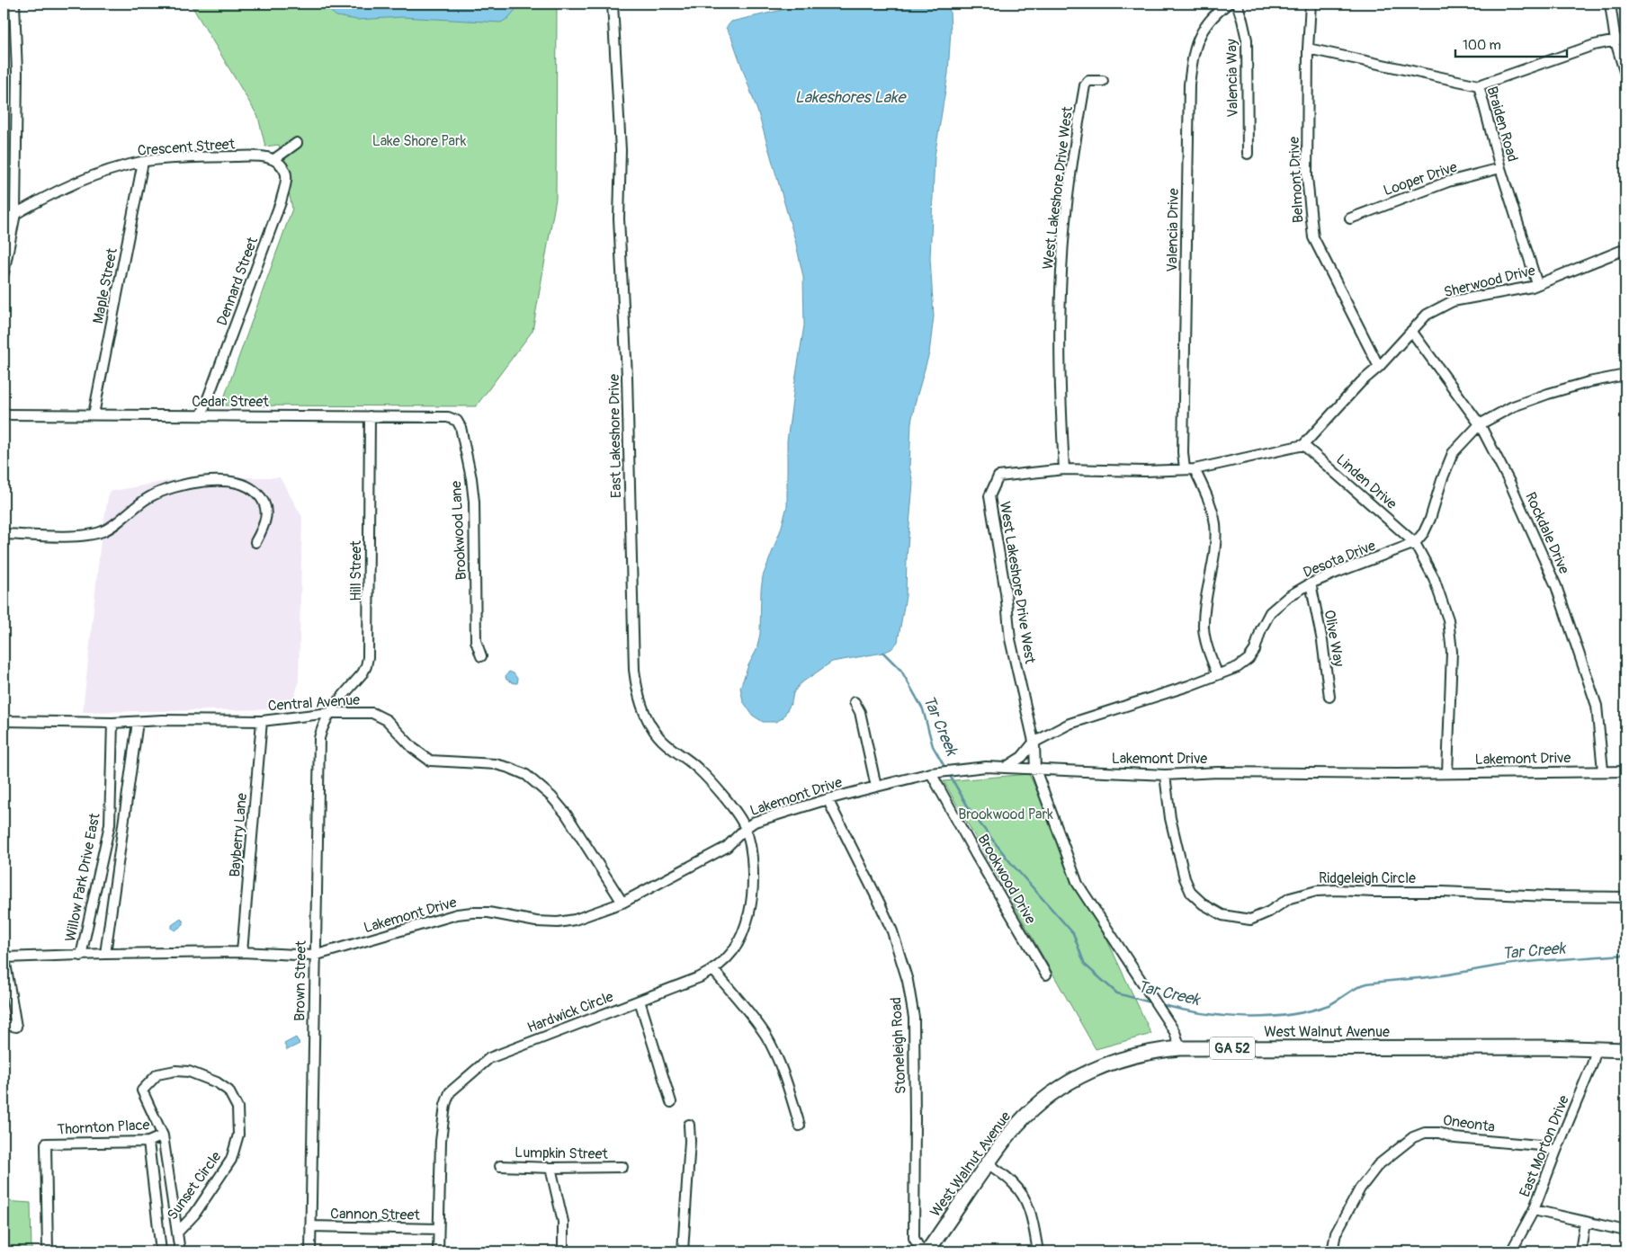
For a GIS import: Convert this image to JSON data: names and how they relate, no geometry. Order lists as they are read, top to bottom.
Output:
{
  "streets": {
    "main road": ["West Walnut Avenue", "GA 52"],
    "street": [
      "Valencia Way",
      "Braiden Road",
      "Crescent Street",
      "Looper Drive",
      "Belmont Drive",
      "West Lakeshore Drive West",
      "Valencia Drive",
      "Dennard Street",
      "Sherwood Drive",
      "Maple Street",
      "Cedar Street",
      "East Lakeshore Drive",
      "Linden Drive",
      "Brookwood Lane",
      "Rockdale Drive",
      "Desota Drive",
      "Hill Street",
      "Olive Way",
      "Central Avenue",
      "Lakemont Drive",
      "Bayberry Lane",
      "Willow Park Drive East",
      "Ridgeleigh Circle",
      "Brookwood Drive",
      "Brown Street",
      "Hardwick Circle",
      "Stoneleigh Road",
      "Oneonta",
      "Thornton Place",
      "East Morton Drive",
      "Lumpkin Street",
      "Sunset Circle",
      "Cannon Street"
    ]
  },
  "crossings": [
    ["Braiden Road", "Looper Drive"],
    ["Braiden Road", "Belmont Drive"],
    ["Braiden Road", "Sherwood Drive"],
    ["Crescent Street", "Dennard Street"],
    ["Crescent Street", "Maple Street"],
    ["Belmont Drive", "Sherwood Drive"],
    ["West Lakeshore Drive West", "Desota Drive"],
    ["West Lakeshore Drive West", "Lakemont Drive"],
    ["West Lakeshore Drive West", "West Walnut Avenue"],
    ["Valencia Drive", "Desota Drive"],
    ["Dennard Street", "Cedar Street"],
    ["Sherwood Drive", "Linden Drive"],
    ["Sherwood Drive", "Rockdale Drive"],
    ["Maple Street", "Cedar Street"],
    ["Cedar Street", "Brookwood Lane"],
    ["Cedar Street", "Hill Street"],
    ["East Lakeshore Drive", "Lakemont Drive"],
    ["East Lakeshore Drive", "Hardwick Circle"],
    ["Linden Drive", "Desota Drive"],
    ["Linden Drive", "Lakemont Drive"],
    ["Rockdale Drive", "Lakemont Drive"],
    ["Desota Drive", "Olive Way"],
    ["Hill Street", "Central Avenue"],
    ["Hill Street", "Brown Street"],
    ["Central Avenue", "Lakemont Drive"],
    ["Central Avenue", "Bayberry Lane"],
    ["Central Avenue", "Willow Park Drive East"],
    ["Central Avenue", "Brown Street"],
    ["Lakemont Drive", "Bayberry Lane"],
    ["Lakemont Drive", "Willow Park Drive East"],
    ["Lakemont Drive", "Ridgeleigh Circle"],
    ["Lakemont Drive", "Brookwood Drive"],
    ["Lakemont Drive", "Brown Street"],
    ["Lakemont Drive", "Hardwick Circle"],
    ["Lakemont Drive", "Stoneleigh Road"],
    ["Brown Street", "Cannon Street"],
    ["Hardwick Circle", "Cannon Street"],
    ["West Walnut Avenue", "East Morton Drive"],
    ["Oneonta", "East Morton Drive"],
    ["Thornton Place", "Sunset Circle"]
  ],
  "water": ["Lakeshores Lake", "Tar Creek"],
  "parks": ["Lake Shore Park", "Brookwood Park"],
  "scale_bar": "100 m"
}
